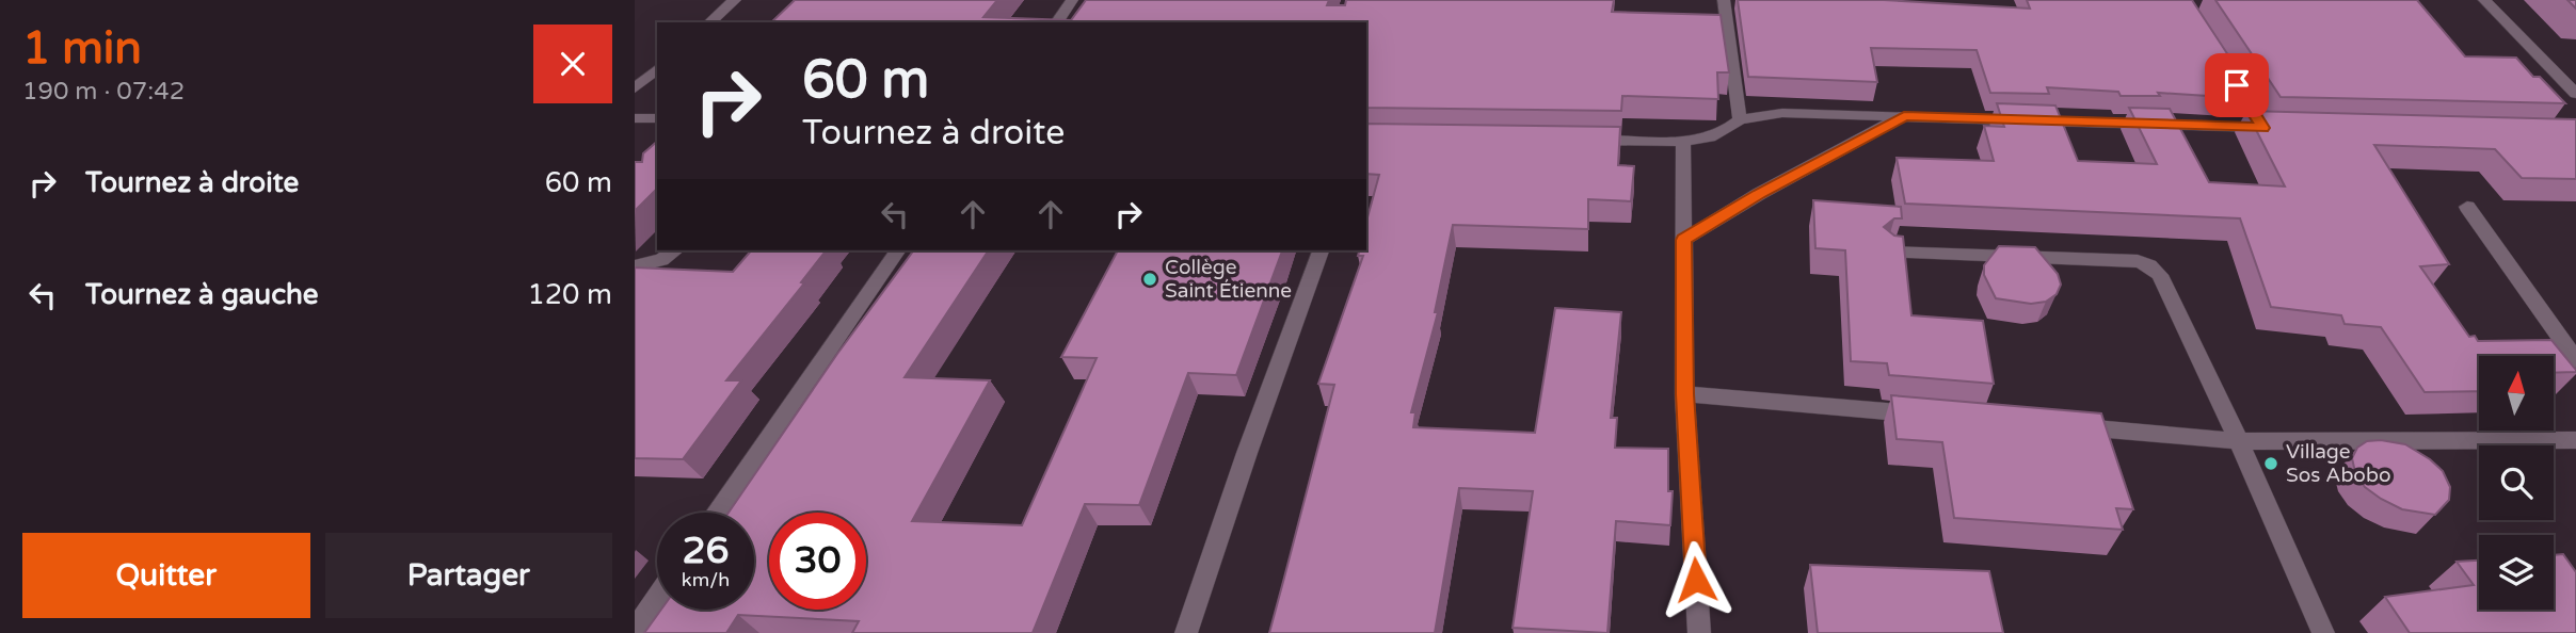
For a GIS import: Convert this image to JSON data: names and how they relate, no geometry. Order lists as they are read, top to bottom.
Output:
{
  "places": ["Collège Saint Étienne", "Village Sos Abobo"],
  "north": "top",
  "page": {
    "heading": ["1 min", "190 m · 07:42"],
    "turn": ["60 m", "Tournez à droite"],
    "list": [
      {
        "name": "Tournez à droite",
        "value": "60 m"
      },
      {
        "name": "Tournez à gauche",
        "value": "120 m"
      }
    ],
    "speed": "26 km/h",
    "limit": "30",
    "buttons": ["Quitter", "Partager"]
  }
}
